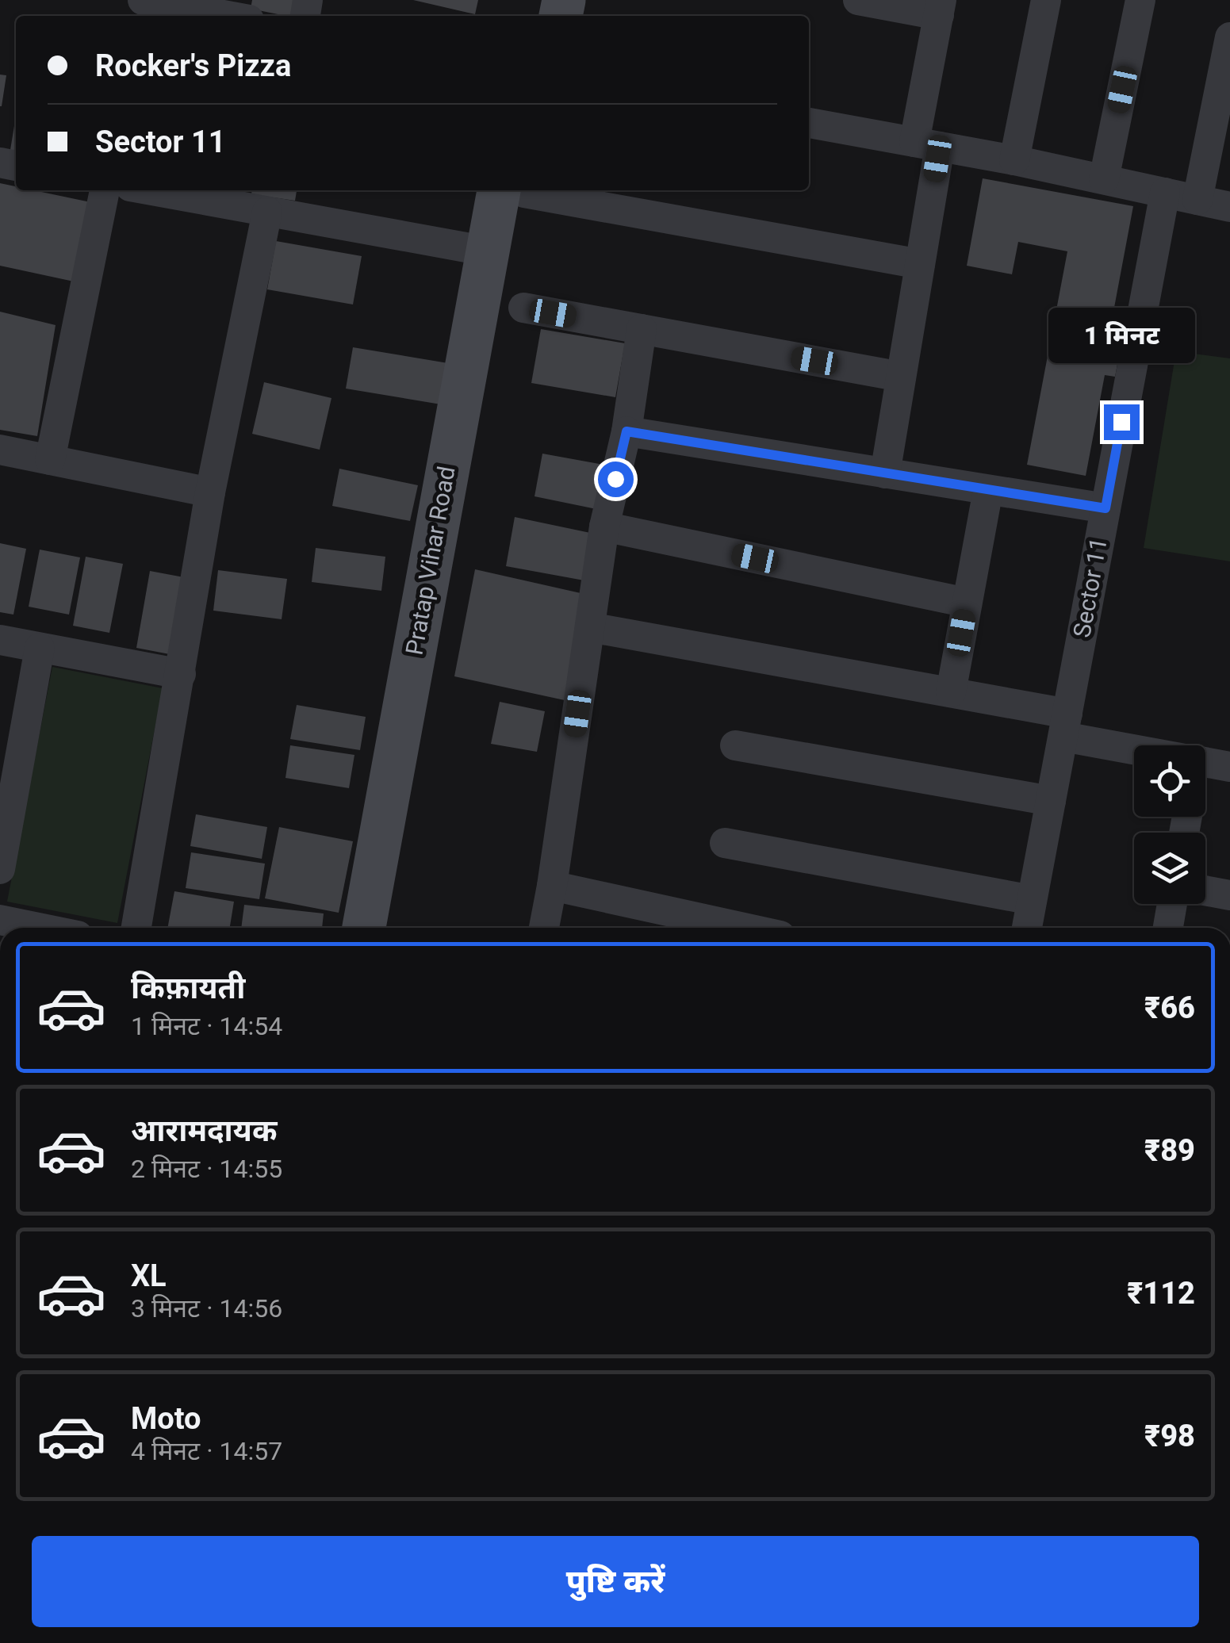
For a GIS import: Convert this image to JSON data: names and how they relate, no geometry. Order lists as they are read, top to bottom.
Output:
{
  "streets": {
    "street": ["Pratap Vihar Road", "Sector 11"]
  },
  "page": {
    "banner": ["Rocker's Pizza", "Sector 11"],
    "bubble": "1 मिनट",
    "list": [
      {
        "name": "किफ़ायती",
        "note": "1 मिनट · 14:54",
        "value": "₹66"
      },
      {
        "name": "आरामदायक",
        "note": "2 मिनट · 14:55",
        "value": "₹89"
      },
      {
        "name": "XL",
        "note": "3 मिनट · 14:56",
        "value": "₹112"
      },
      {
        "name": "Moto",
        "note": "4 मिनट · 14:57",
        "value": "₹98"
      }
    ],
    "buttons": "पुष्टि करें"
  }
}
